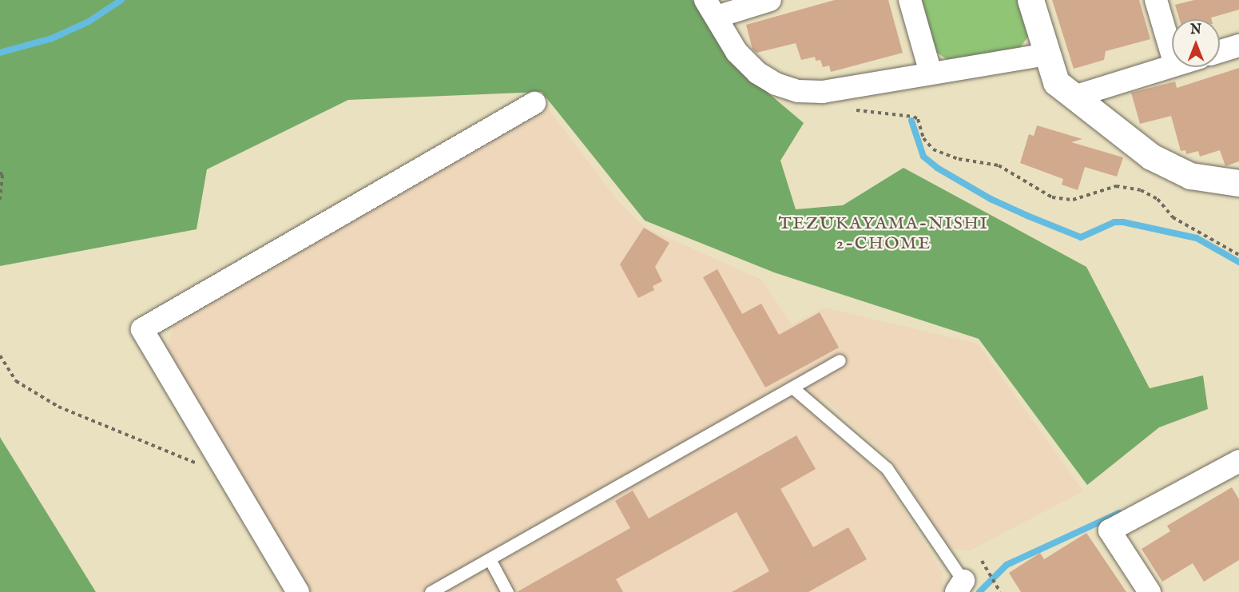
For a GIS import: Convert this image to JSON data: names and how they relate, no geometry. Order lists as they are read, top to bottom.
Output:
{
  "districts": ["TEZUKAYAMA-NISHI 2-CHOME"],
  "north": "top"
}
